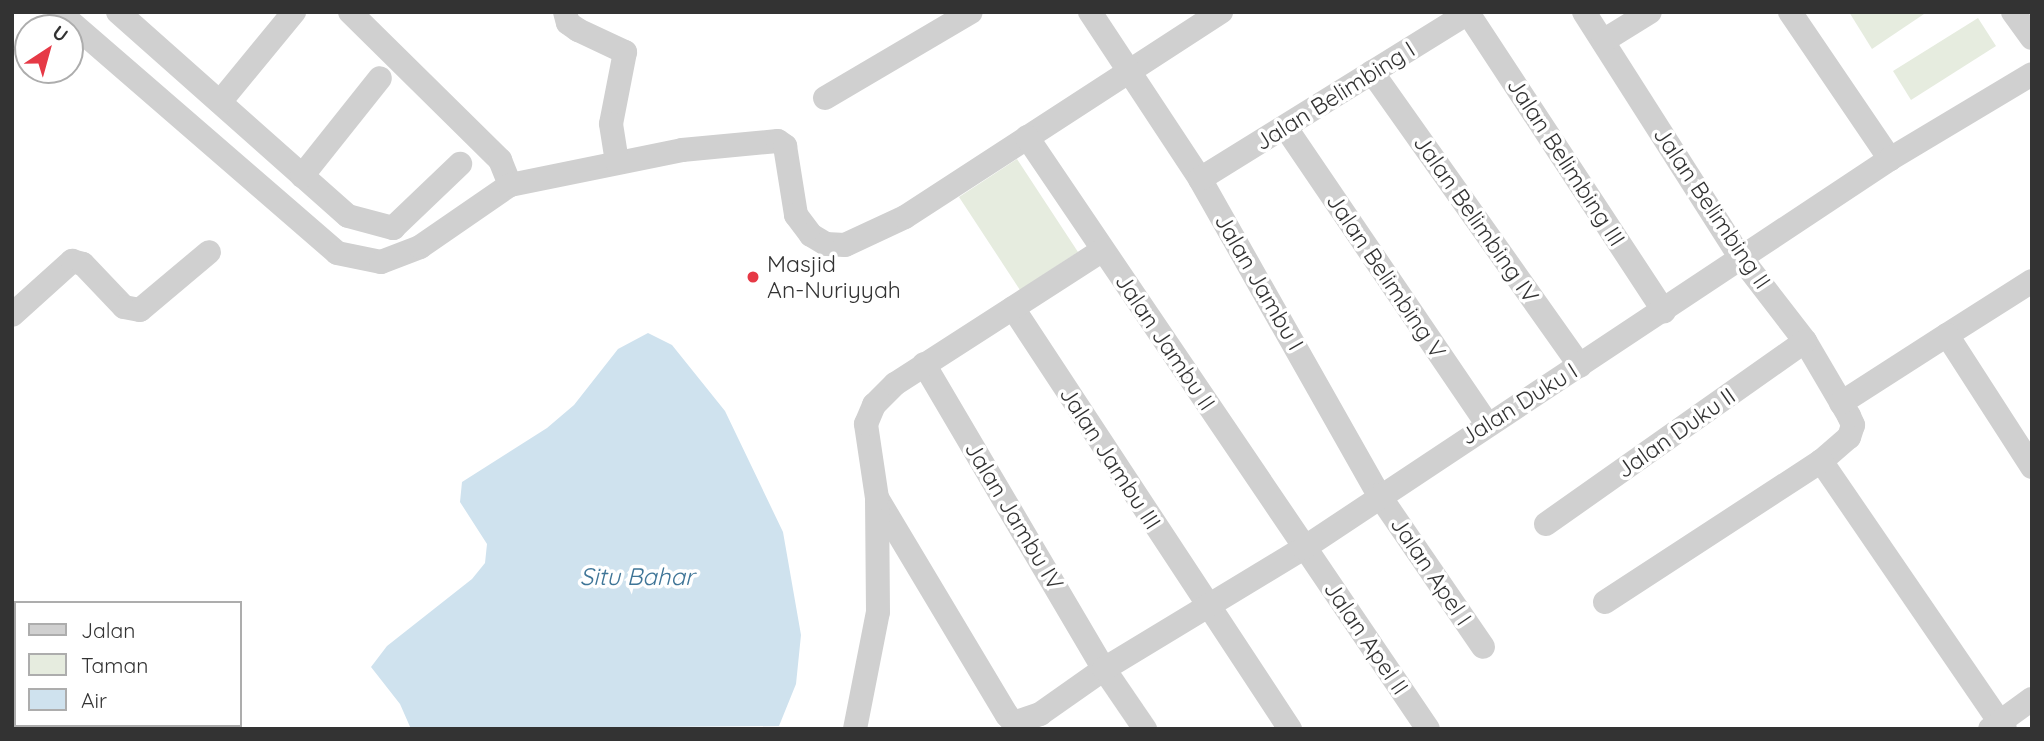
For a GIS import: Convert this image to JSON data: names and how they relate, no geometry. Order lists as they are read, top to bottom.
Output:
{
  "streets": {
    "street": [
      "Jalan Belimbing I",
      "Jalan Belimbing III",
      "Jalan Belimbing II",
      "Jalan Belimbing IV",
      "Jalan Belimbing V",
      "Jalan Jambu I",
      "Jalan Jambu II",
      "Jalan Duku I",
      "Jalan Duku II",
      "Jalan Jambu III",
      "Jalan Jambu IV",
      "Jalan Apel I",
      "Jalan Apel II"
    ]
  },
  "crossings": [
    ["Jalan Belimbing I", "Jalan Belimbing III"],
    ["Jalan Belimbing I", "Jalan Belimbing IV"],
    ["Jalan Belimbing I", "Jalan Belimbing V"],
    ["Jalan Belimbing I", "Jalan Jambu I"],
    ["Jalan Belimbing III", "Jalan Duku I"],
    ["Jalan Belimbing II", "Jalan Duku I"],
    ["Jalan Belimbing II", "Jalan Duku II"],
    ["Jalan Belimbing IV", "Jalan Duku I"],
    ["Jalan Belimbing V", "Jalan Duku I"],
    ["Jalan Jambu I", "Jalan Duku I"],
    ["Jalan Jambu I", "Jalan Apel I"],
    ["Jalan Jambu II", "Jalan Duku I"],
    ["Jalan Jambu II", "Jalan Apel II"],
    ["Jalan Duku I", "Jalan Jambu III"],
    ["Jalan Duku I", "Jalan Jambu IV"],
    ["Jalan Duku I", "Jalan Apel I"],
    ["Jalan Duku I", "Jalan Apel II"]
  ],
  "water": ["Situ Bahar"],
  "places": ["Masjid An-Nuriyyah"],
  "legend": ["Jalan", "Taman", "Air"],
  "north": "top right"
}
